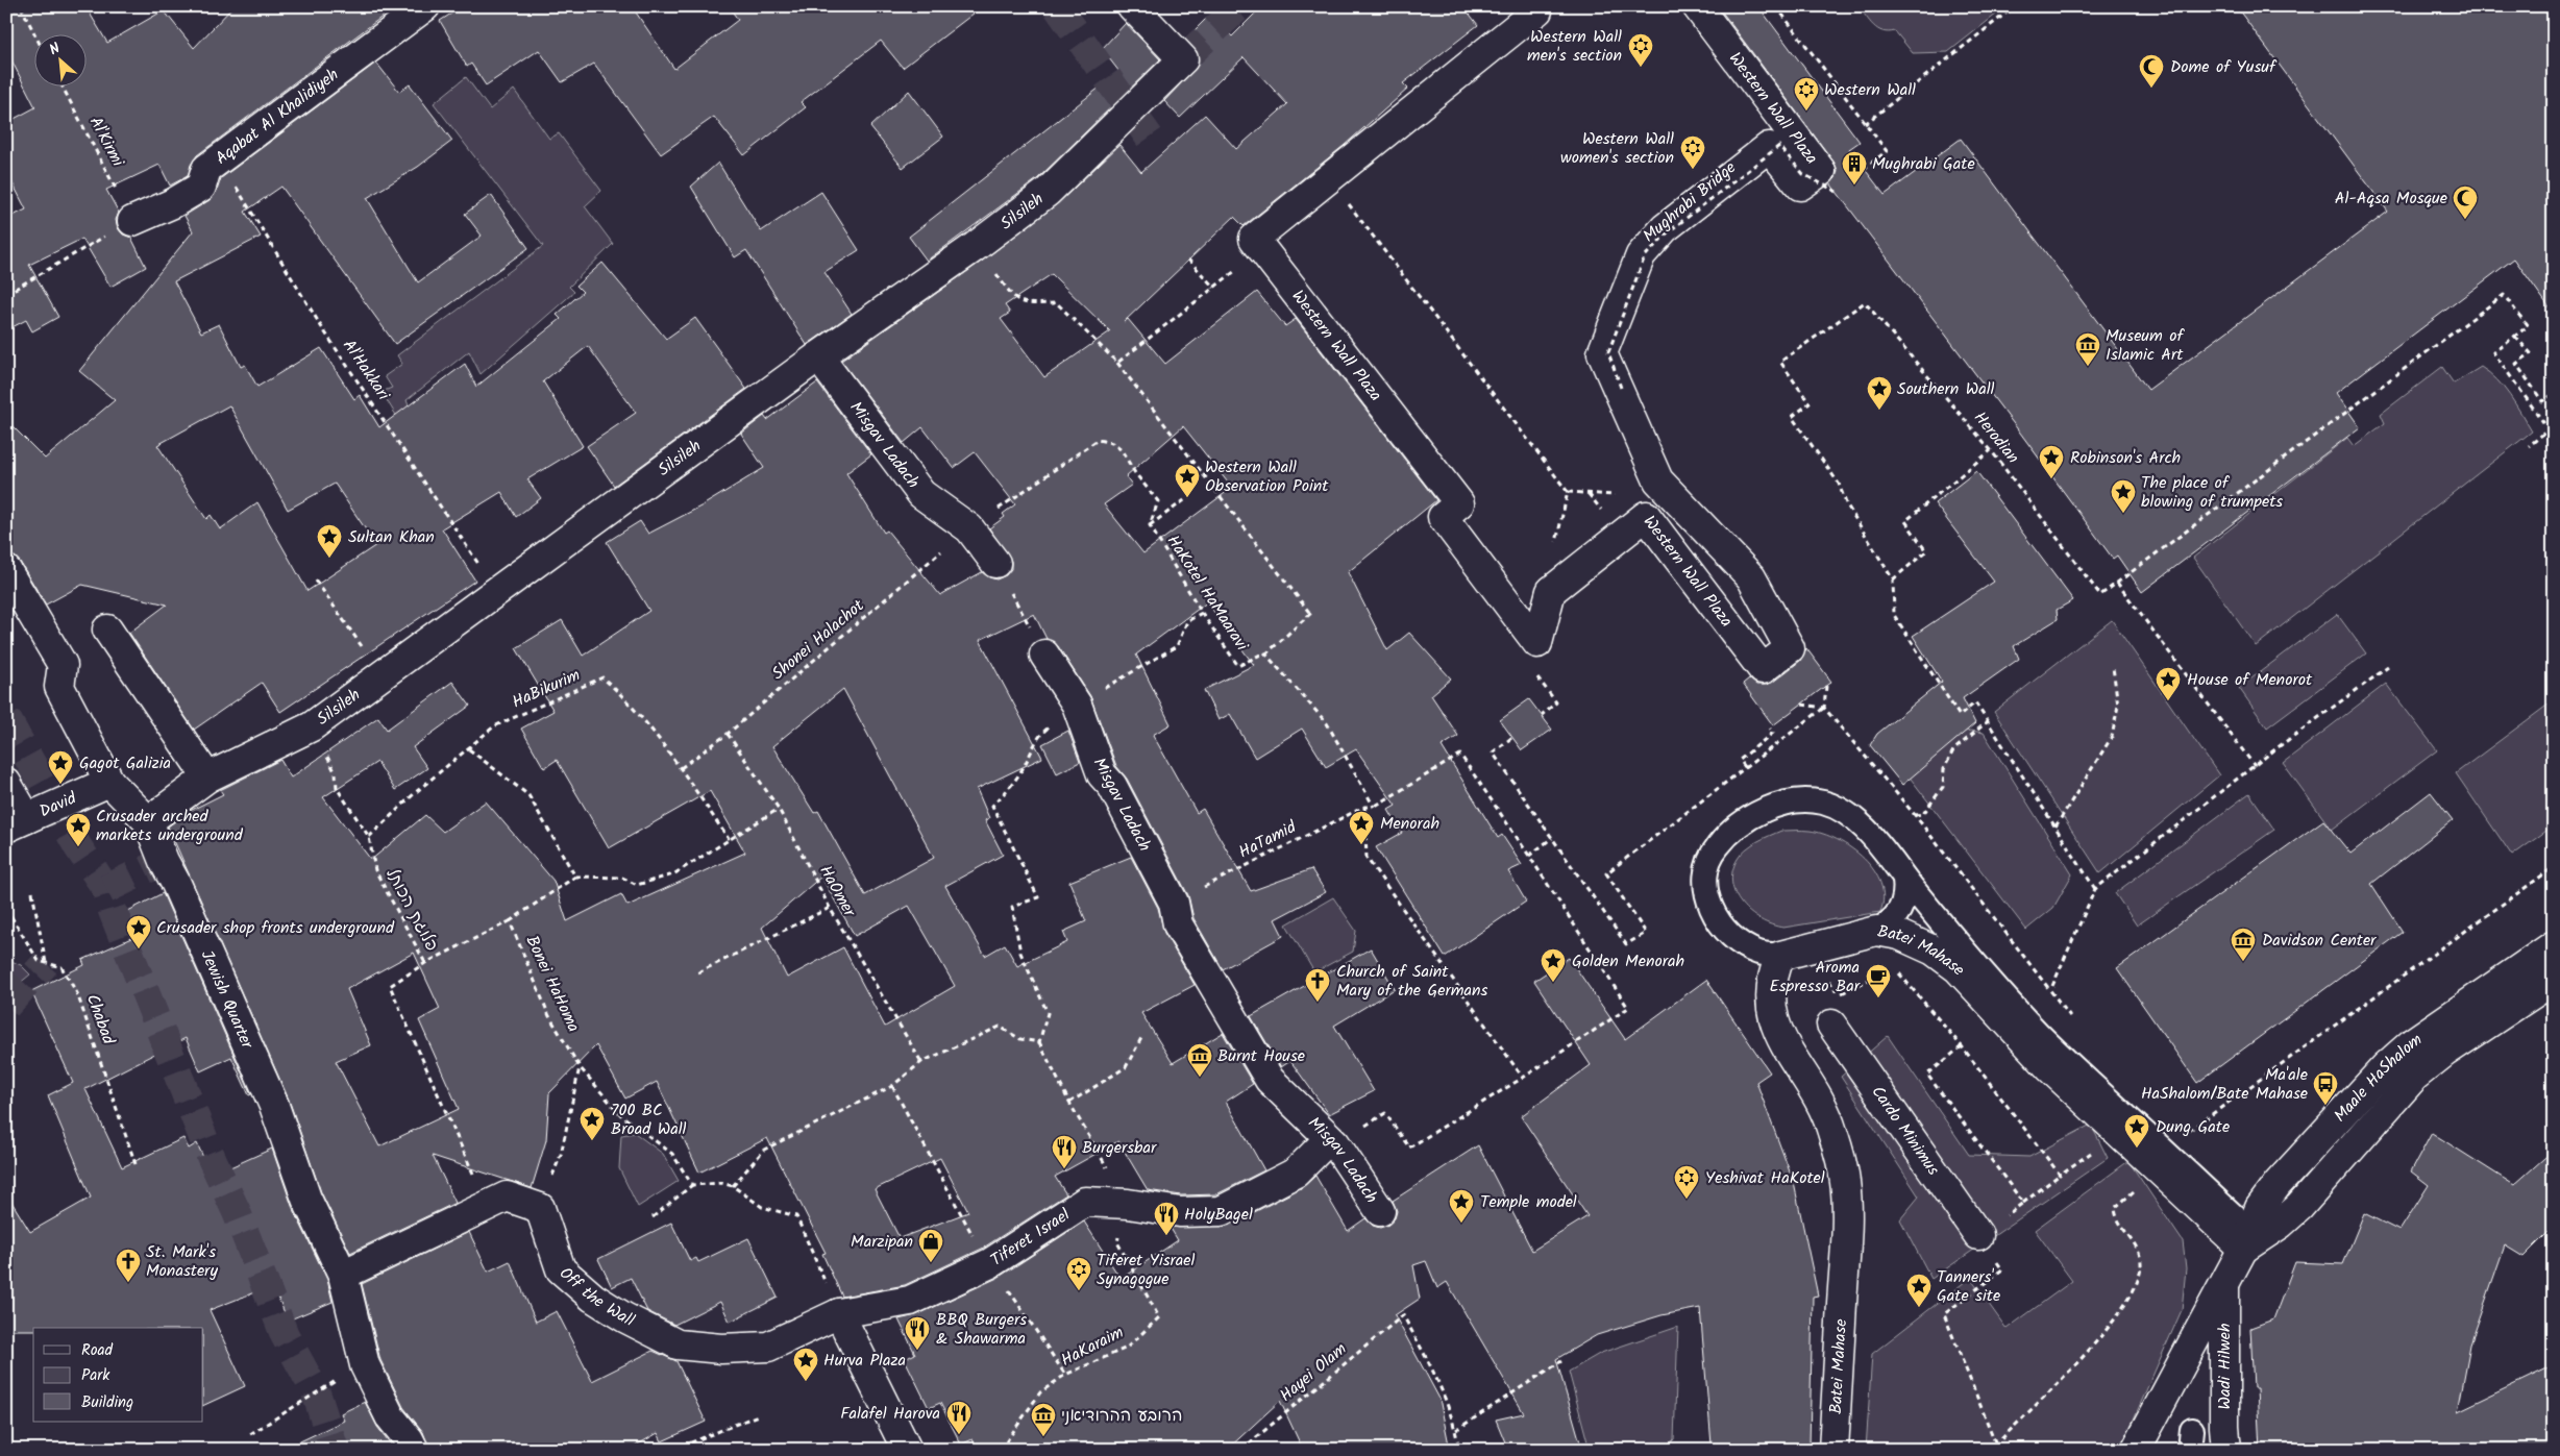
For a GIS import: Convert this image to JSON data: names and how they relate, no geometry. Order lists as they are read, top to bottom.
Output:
{
  "streets": {
    "street": [
      "Western Wall Plaza",
      "Aqabat Al Khalidiyeh",
      "Silsileh",
      "Misgav Ladach",
      "David",
      "Batei Mahase",
      "Jewish Quarter",
      "Maale HaShalom",
      "Cardo Minimus",
      "Tiferet Israel",
      "Off the Wall",
      "Wadi Hilweh"
    ],
    "path": [
      "Al'Kirmi",
      "Mughrabi Bridge",
      "Al'Hakkari",
      "Herodian",
      "HaKotel HaMaaravi",
      "Shonei Halachot",
      "HaBikurim",
      "HaTamid",
      "HaOmer",
      "פלוגת הכותל",
      "Bonei HaHoma",
      "Chabad",
      "HaKaraim",
      "Hayei Olam"
    ]
  },
  "crossings": [
    ["Aqabat Al Khalidiyeh", "Al'Kirmi"],
    ["Aqabat Al Khalidiyeh", "Al'Hakkari"],
    ["Silsileh", "Al'Hakkari"],
    ["Silsileh", "Misgav Ladach"],
    ["Silsileh", "פלוגת הכותל"],
    ["Silsileh", "Jewish Quarter"],
    ["Misgav Ladach", "Shonei Halachot"],
    ["Misgav Ladach", "HaTamid"],
    ["Misgav Ladach", "Tiferet Israel"],
    ["HaKotel HaMaaravi", "Shonei Halachot"],
    ["HaKotel HaMaaravi", "HaTamid"],
    ["Shonei Halachot", "HaBikurim"],
    ["Shonei Halachot", "HaOmer"],
    ["HaBikurim", "פלוגת הכותל"],
    ["David", "Jewish Quarter"],
    ["פלוגת הכותל", "Bonei HaHoma"],
    ["Batei Mahase", "Maale HaShalom"],
    ["Maale HaShalom", "Wadi Hilweh"],
    ["Tiferet Israel", "Off the Wall"],
    ["Tiferet Israel", "HaKaraim"]
  ],
  "places": {
    "synagogue": [
      "Western Wall men's section",
      "Western Wall",
      "Western Wall women's section",
      "Yeshivat HaKotel",
      "Tiferet Yisrael Synagogue"
    ],
    "mosque": ["Dome of Yusuf", "Al-Aqsa Mosque"],
    "building": ["Mughrabi Gate"],
    "museum": [
      "Museum of Islamic Art",
      "Davidson Center",
      "Burnt House",
      "הרובע ההרודיאני"
    ],
    "place": [
      "Southern Wall",
      "Robinson's Arch",
      "Western Wall Observation Point",
      "The place of blowing of trumpets",
      "Sultan Khan",
      "House of Menorot",
      "Gagot Galizia",
      "Menorah",
      "Crusader arched markets underground",
      "Crusader shop fronts underground",
      "Golden Menorah",
      "700 BC Broad Wall",
      "Dung Gate",
      "Temple model",
      "Tanners' Gate site",
      "Hurva Plaza"
    ],
    "cafe": ["Aroma Espresso Bar"],
    "church": ["Church of Saint Mary of the Germans", "St. Mark's Monastery"],
    "bus stop": ["Ma'ale HaShalom/Bate Mahase"],
    "restaurant": [
      "Burgersbar",
      "HolyBagel",
      "BBQ Burgers & Shawarma",
      "Falafel Harova"
    ],
    "shop": ["Marzipan"]
  },
  "legend": ["Road", "Park", "Building"],
  "north": "top left"
}
